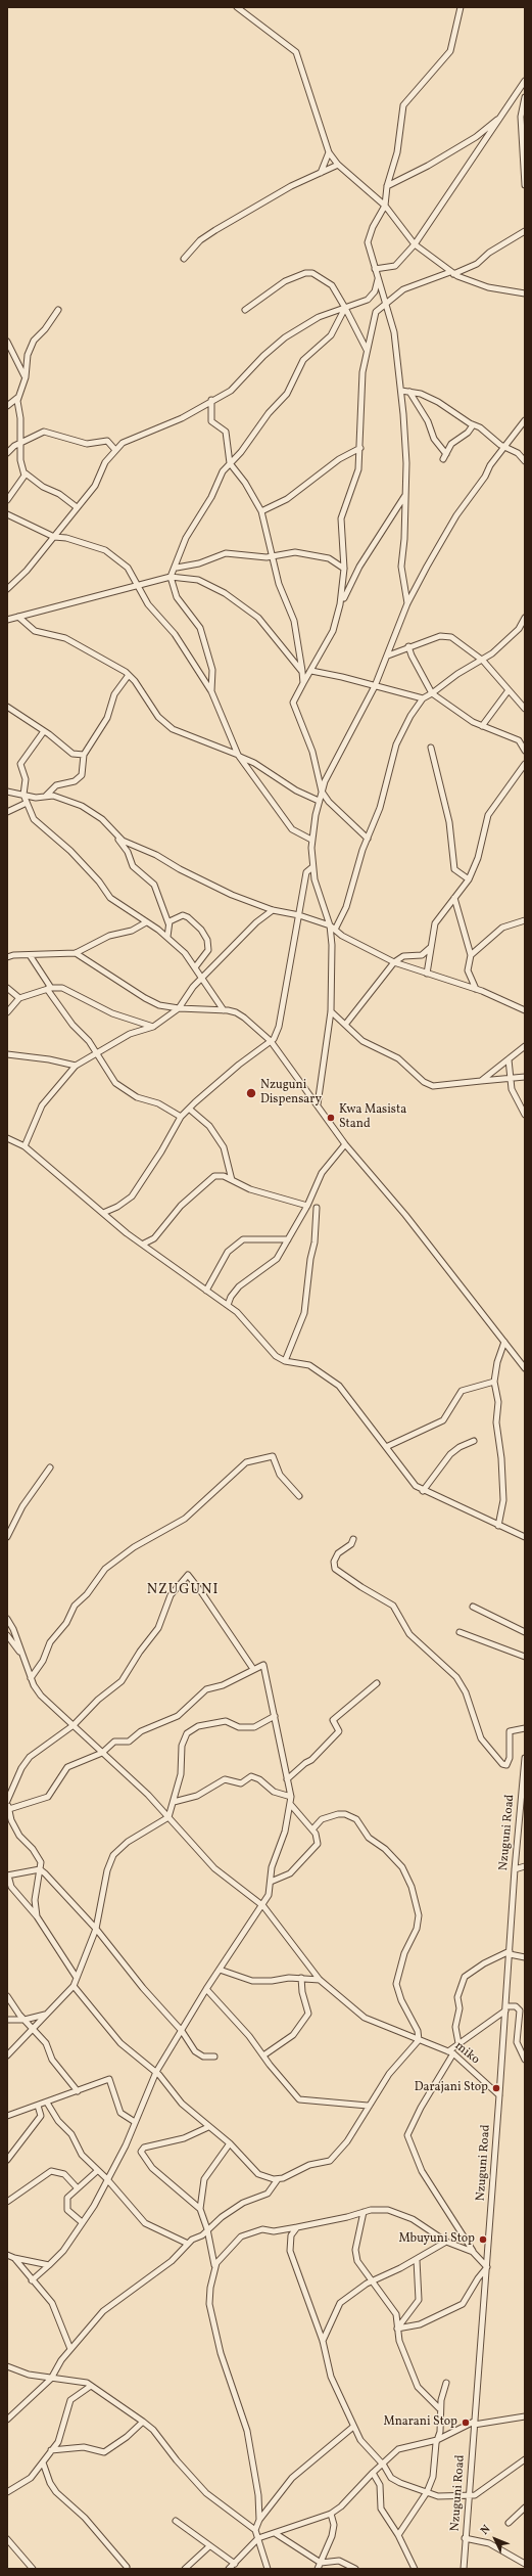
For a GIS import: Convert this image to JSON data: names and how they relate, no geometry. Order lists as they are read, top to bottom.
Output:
{
  "streets": {
    "street": ["Nzuguni Road", "miko"]
  },
  "crossings": [
    ["Nzuguni Road", "miko"]
  ],
  "districts": ["NZUGUNI"],
  "places": [
    "Nzuguni Dispensary",
    "Kwa Masista Stand",
    "Darajani Stop",
    "Mbuyuni Stop",
    "Mnarani Stop"
  ],
  "north": "top left"
}
